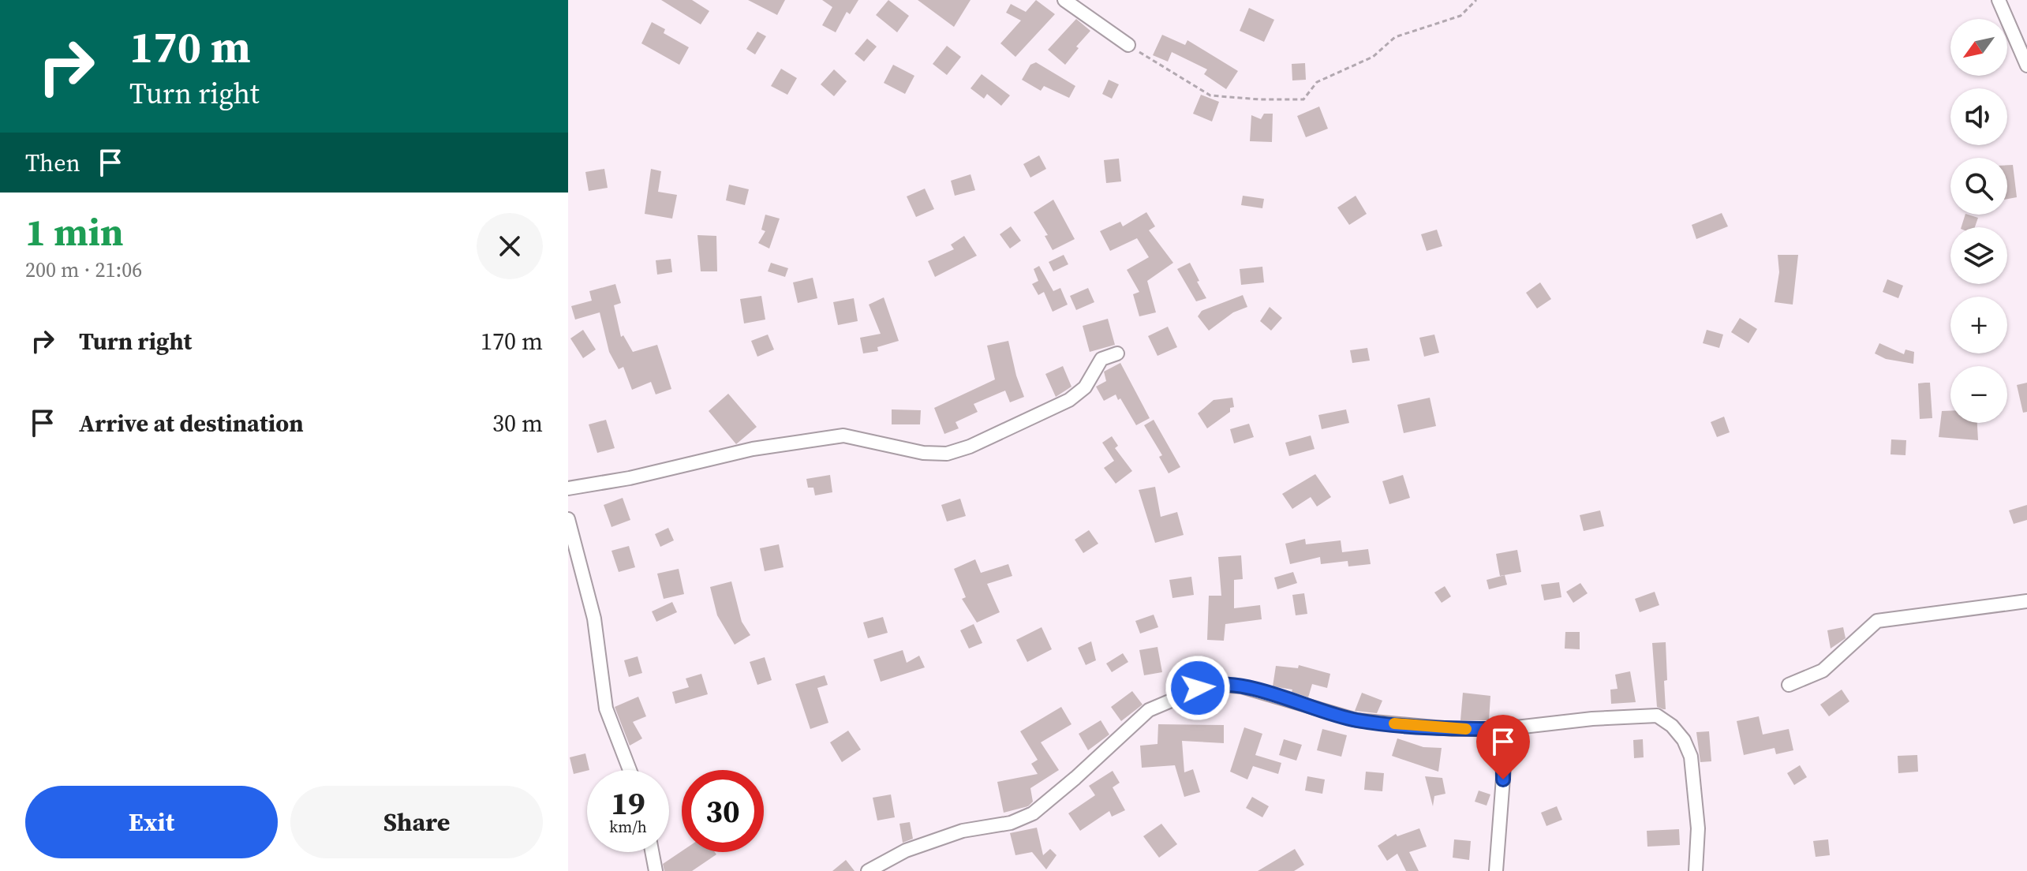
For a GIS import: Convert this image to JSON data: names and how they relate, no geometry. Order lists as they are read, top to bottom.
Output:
{
  "north": "bottom left",
  "page": {
    "turn": ["170 m", "Turn right"],
    "map_buttons": ["+", "−"],
    "then": "Then",
    "heading": ["1 min", "200 m · 21:06"],
    "list": [
      {
        "name": "Turn right",
        "value": "170 m"
      },
      {
        "name": "Arrive at destination",
        "value": "30 m"
      }
    ],
    "speed": "19 km/h",
    "limit": "30",
    "buttons": ["Exit", "Share"]
  }
}
